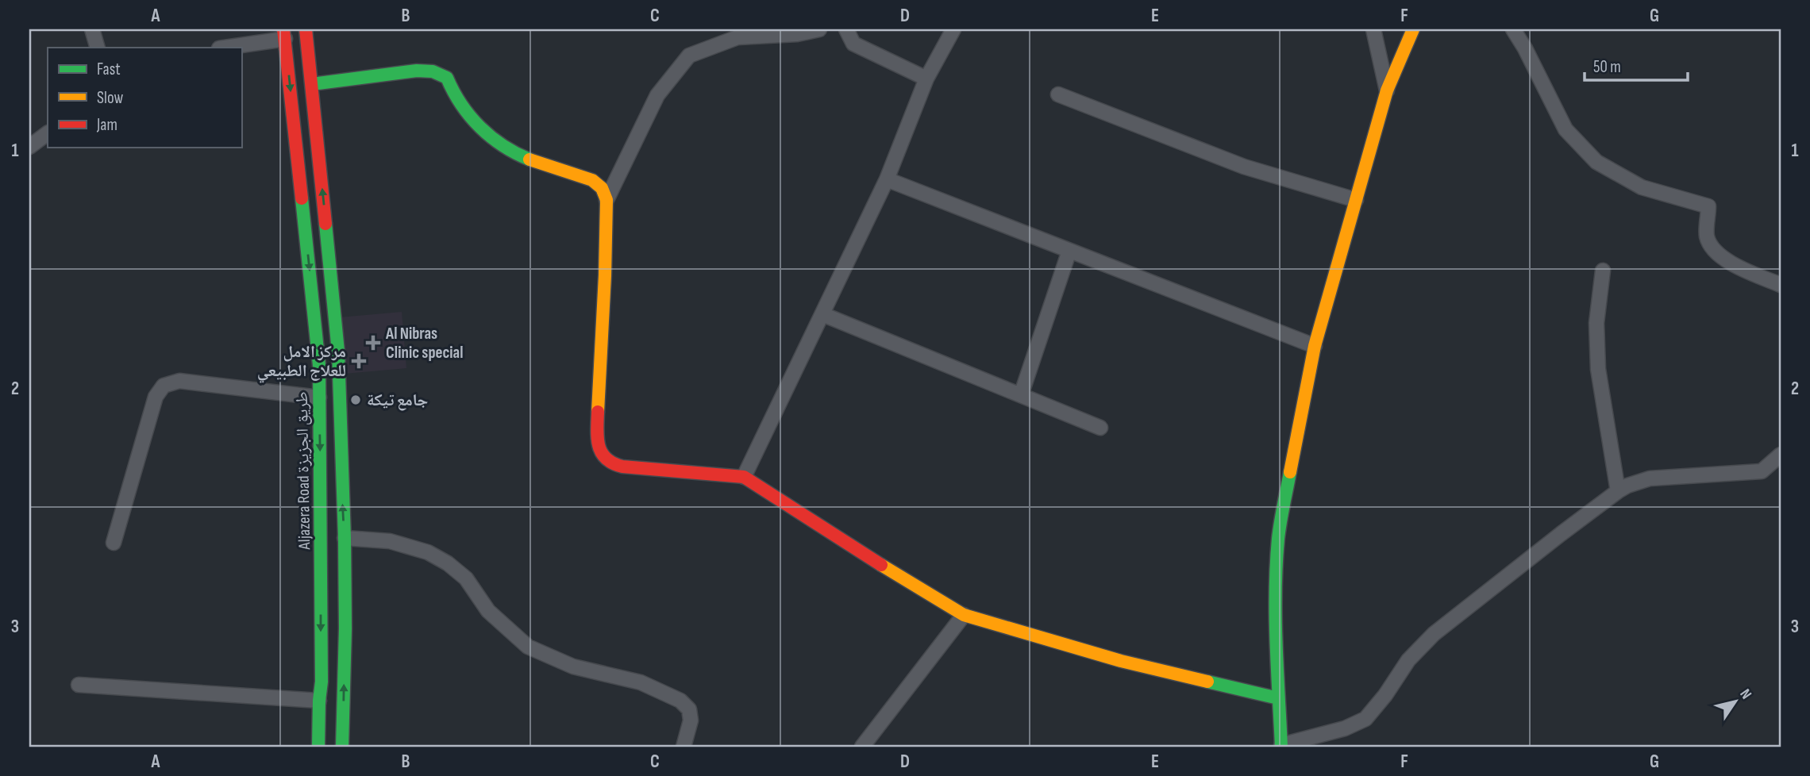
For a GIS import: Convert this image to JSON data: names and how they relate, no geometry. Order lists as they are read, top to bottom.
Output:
{
  "streets": {
    "street": ["Aljazera Road طريق الجزيزة"]
  },
  "places": {
    "health": ["Al Nibras Clinic special", "مركز الامل للعلاج الطبيعي"],
    "other": ["جامع تيكة"]
  },
  "legend": ["Fast", "Slow", "Jam"],
  "scale_bar": "50 m",
  "north": "top right",
  "grid": {
    "columns": [
      "A",
      "B",
      "C",
      "D",
      "E",
      "F",
      "G"
    ],
    "rows": ["1", "2", "3"]
  }
}
